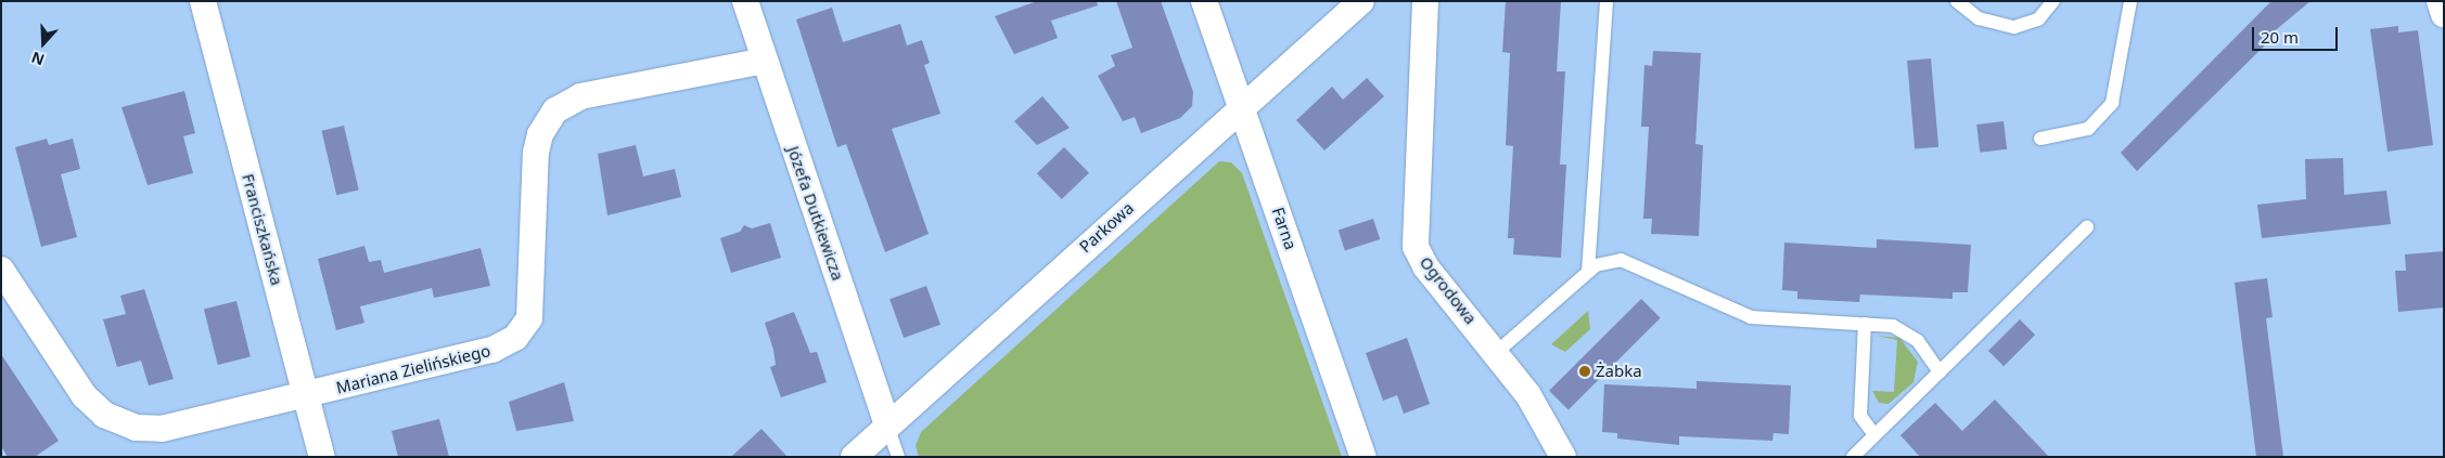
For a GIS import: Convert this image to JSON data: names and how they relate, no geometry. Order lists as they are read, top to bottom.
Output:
{
  "streets": {
    "street": [
      "Józefa Dutkiewicza",
      "Parkowa",
      "Farna",
      "Franciszkańska",
      "Ogrodowa",
      "Mariana Zielińskiego"
    ]
  },
  "crossings": [
    ["Józefa Dutkiewicza", "Parkowa"],
    ["Józefa Dutkiewicza", "Mariana Zielińskiego"],
    ["Parkowa", "Farna"],
    ["Franciszkańska", "Mariana Zielińskiego"]
  ],
  "places": ["Żabka"],
  "scale_bar": "20 m",
  "north": "bottom"
}
